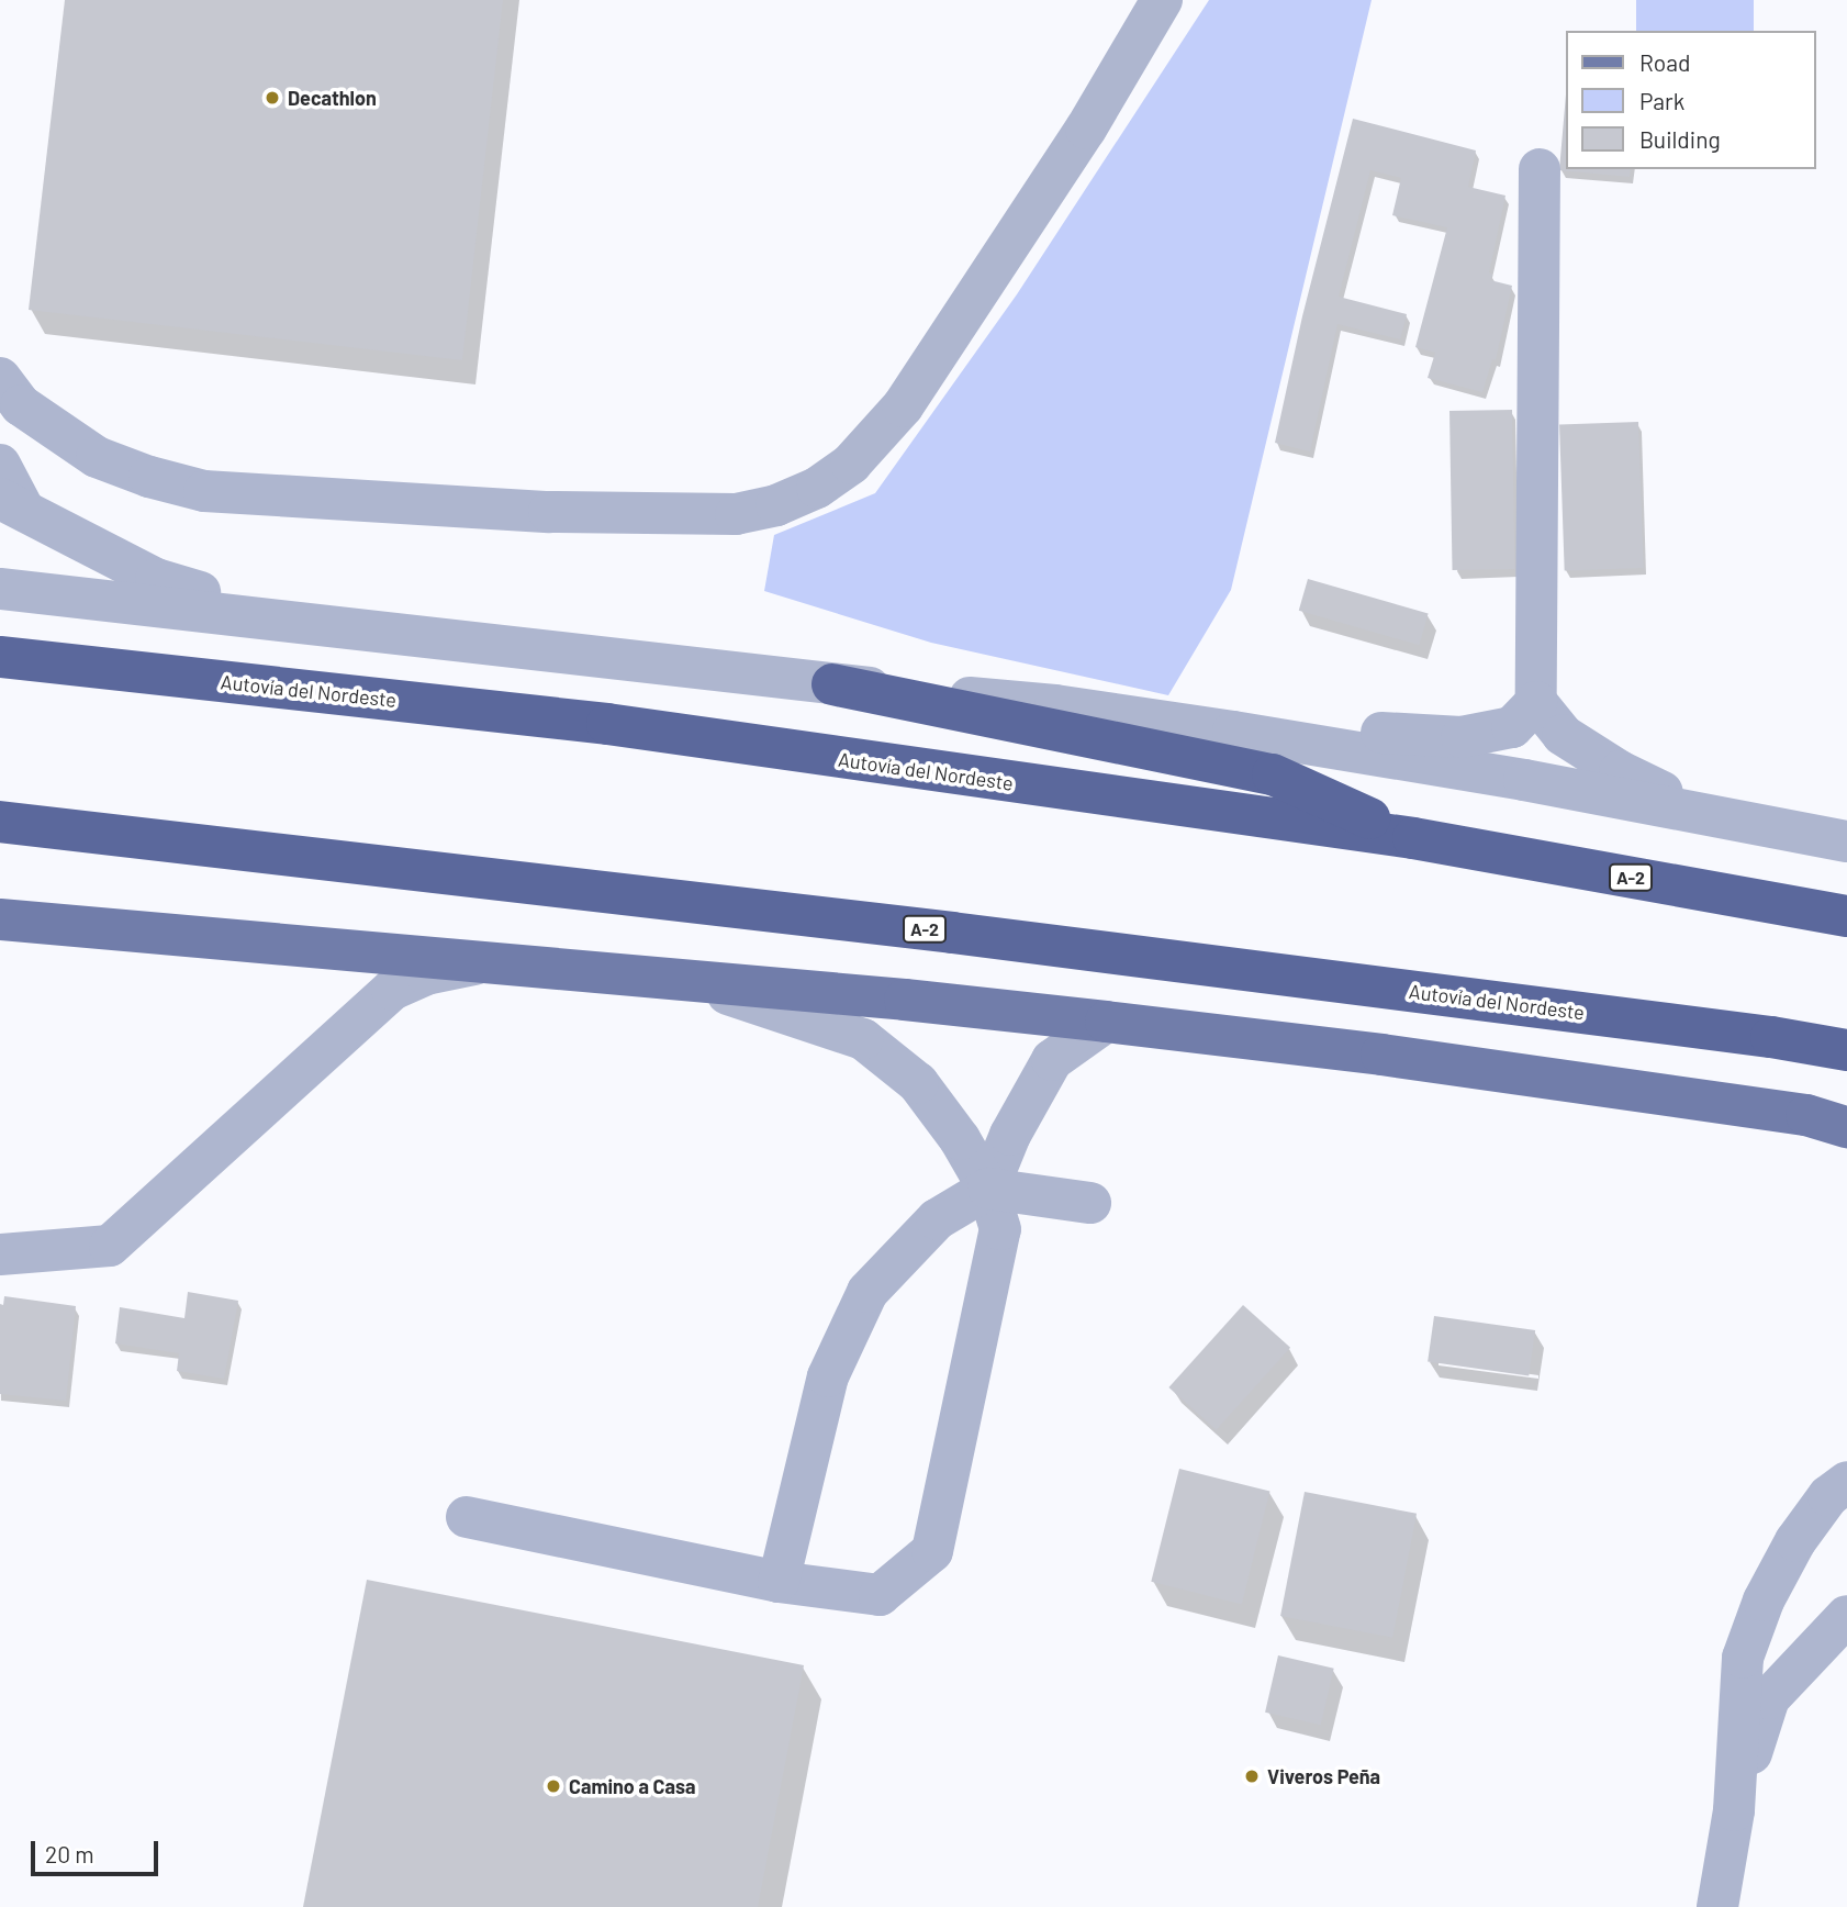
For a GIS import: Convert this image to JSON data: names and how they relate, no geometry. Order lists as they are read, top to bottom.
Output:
{
  "streets": {
    "highway": ["Autovía del Nordeste", "A-2"]
  },
  "places": ["Decathlon", "Viveros Peña", "Camino a Casa"],
  "legend": ["Road", "Park", "Building"],
  "scale_bar": "20 m"
}
